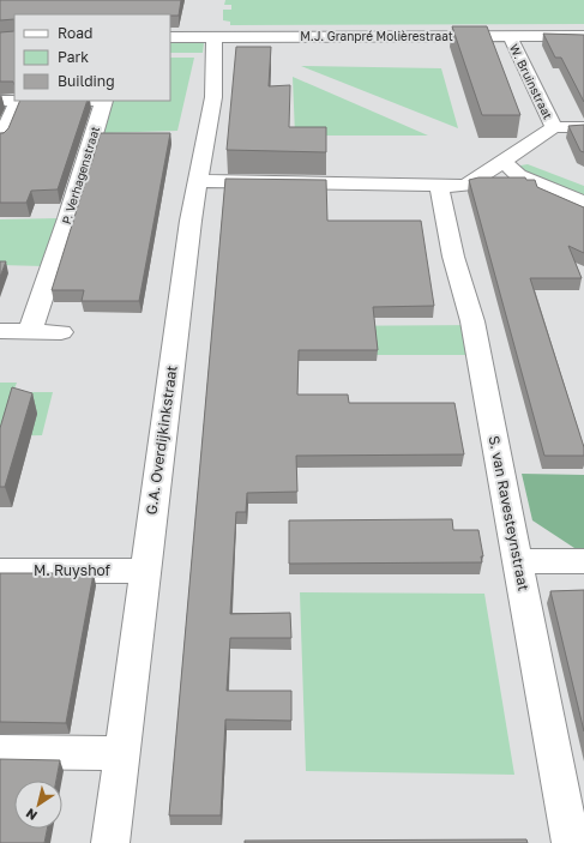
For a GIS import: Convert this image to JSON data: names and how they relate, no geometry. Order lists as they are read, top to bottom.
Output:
{
  "streets": {
    "street": [
      "M.J. Granpré Molièrestraat",
      "W. Bruinstraat",
      "P. Verhagenstraat",
      "G.A. Overdijkinkstraat",
      "S. van Ravesteynstraat",
      "M. Ruyshof"
    ]
  },
  "crossings": [
    ["M.J. Granpré Molièrestraat", "W. Bruinstraat"],
    ["M.J. Granpré Molièrestraat", "G.A. Overdijkinkstraat"],
    ["G.A. Overdijkinkstraat", "M. Ruyshof"]
  ],
  "legend": ["Road", "Park", "Building"],
  "north": "bottom left"
}
